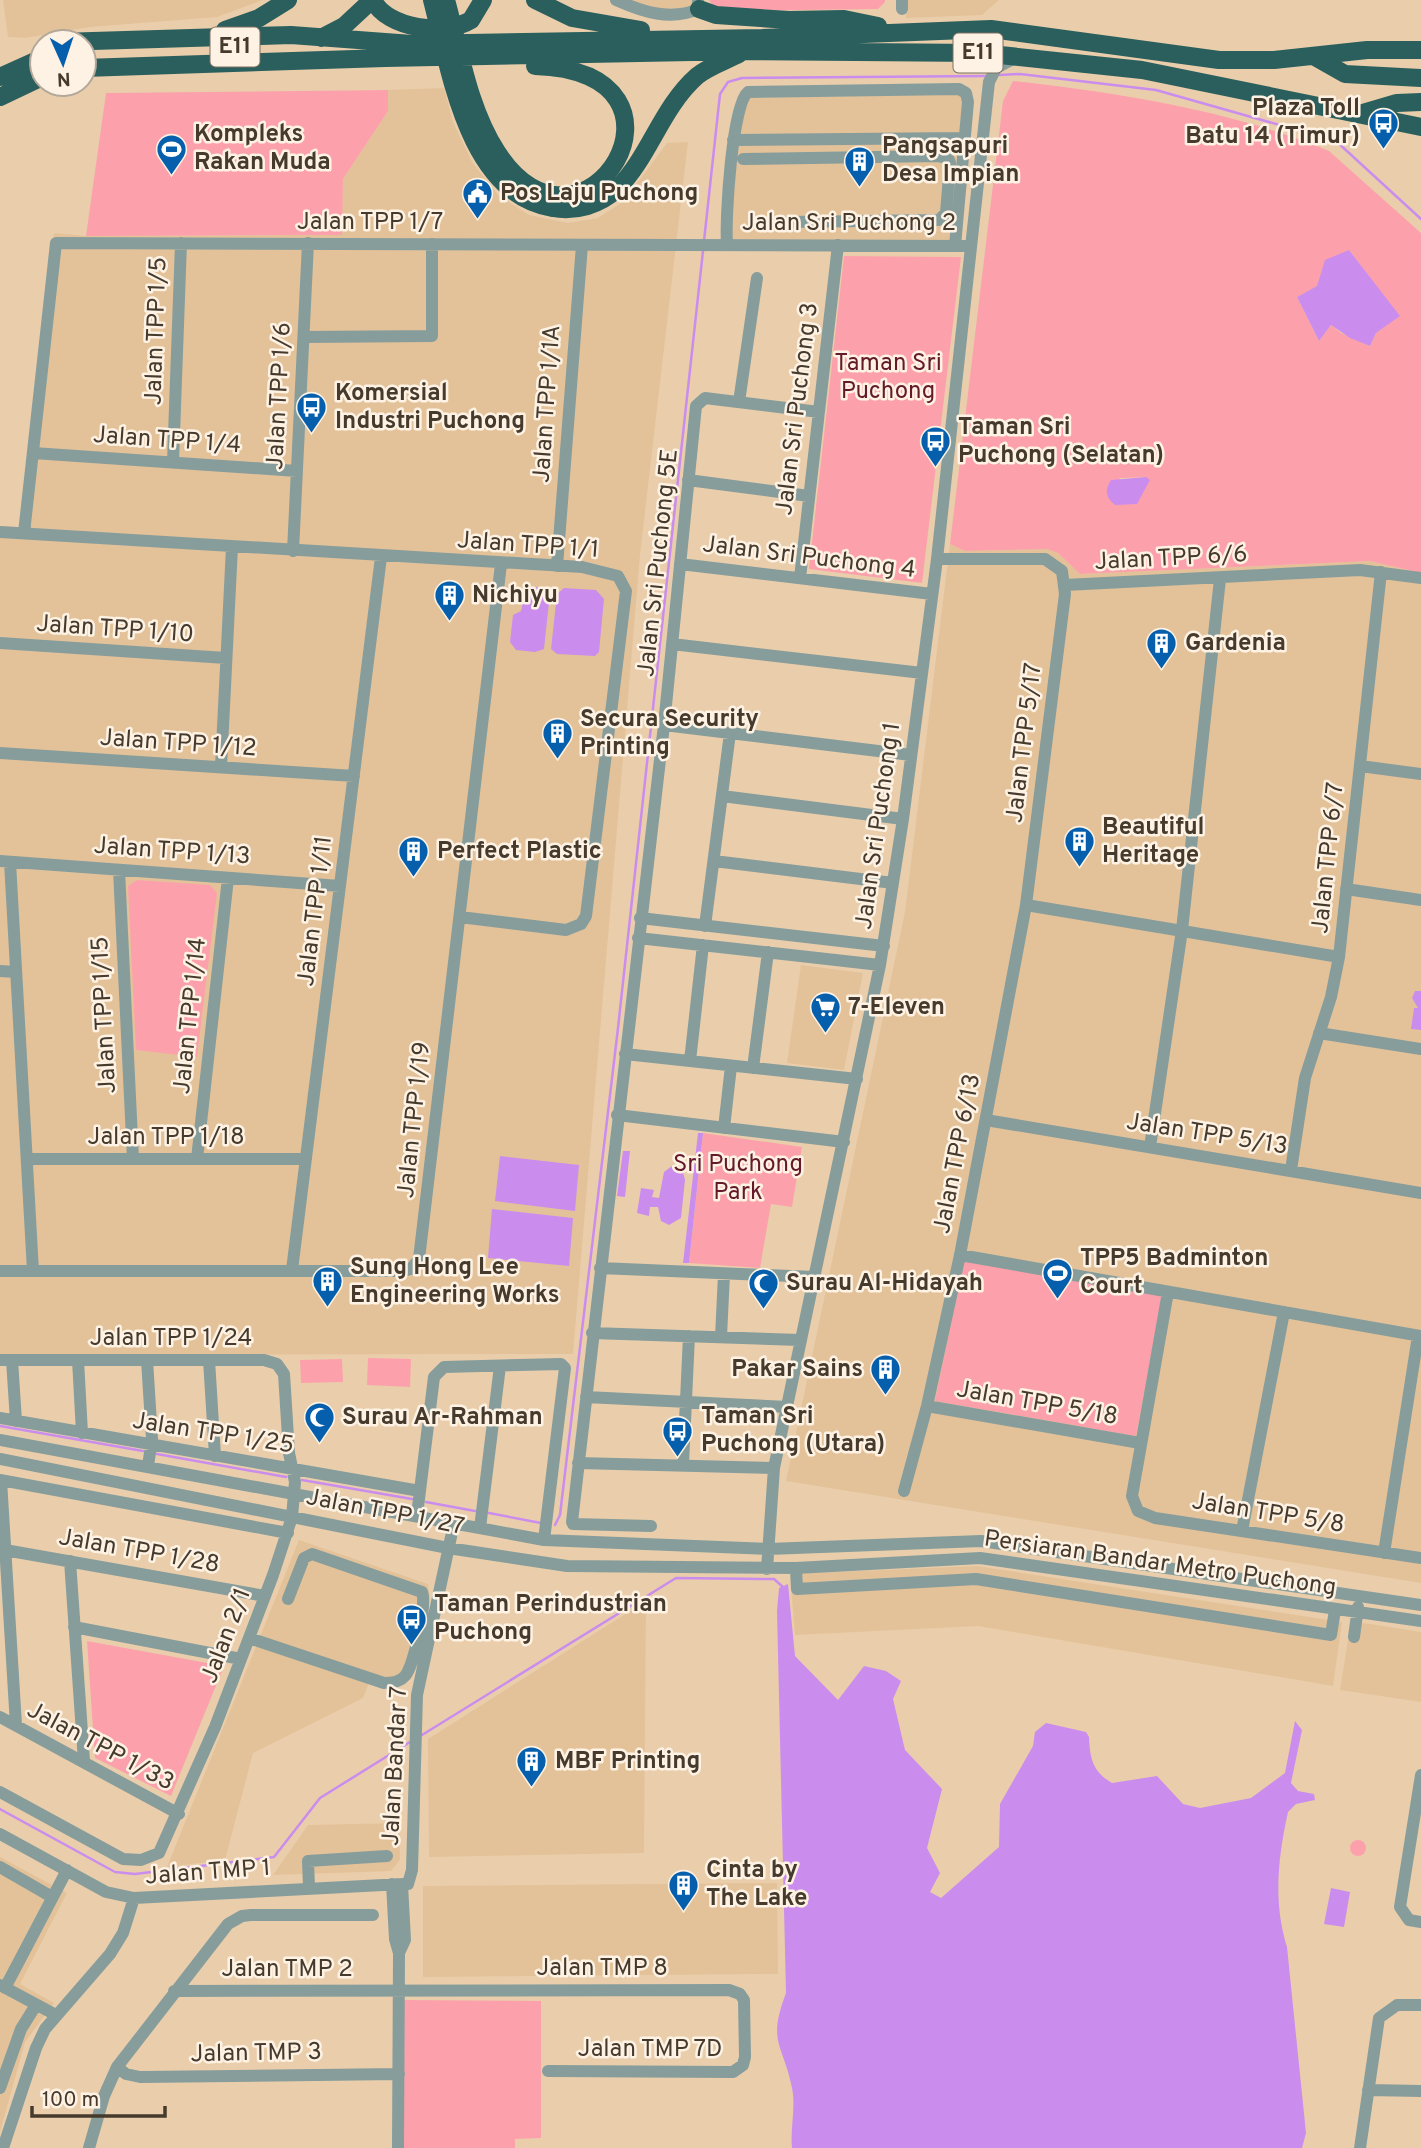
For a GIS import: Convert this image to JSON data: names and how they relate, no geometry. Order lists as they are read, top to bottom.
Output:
{
  "streets": {
    "highway": ["E11"],
    "street": [
      "Jalan TPP 1/7",
      "Jalan Sri Puchong 2",
      "Jalan TPP 1/5",
      "Jalan TPP 1/6",
      "Jalan TPP 1/1A",
      "Jalan Sri Puchong 3",
      "Jalan TPP 1/4",
      "Jalan TPP 1/1",
      "Jalan Sri Puchong 4",
      "Jalan TPP 6/6",
      "Jalan Sri Puchong 5E",
      "Jalan TPP 1/10",
      "Jalan TPP 5/17",
      "Jalan TPP 1/12",
      "Jalan Sri Puchong 1",
      "Jalan TPP 1/13",
      "Jalan TPP 6/7",
      "Jalan TPP 1/11",
      "Jalan TPP 1/15",
      "Jalan TPP 1/14",
      "Jalan TPP 1/19",
      "Jalan TPP 5/13",
      "Jalan TPP 1/18",
      "Jalan TPP 6/13",
      "Jalan TPP 1/24",
      "Jalan TPP 5/18",
      "Jalan TPP 1/25",
      "Jalan TPP 1/27",
      "Jalan TPP 5/8",
      "Jalan TPP 1/28",
      "Persiaran Bandar Metro Puchong",
      "Jalan 2/1",
      "Jalan TPP 1/33",
      "Jalan Bandar 7",
      "Jalan TMP 1",
      "Jalan TMP 8",
      "Jalan TMP 2",
      "Jalan TMP 7D",
      "Jalan TMP 3"
    ]
  },
  "crossings": [
    ["Jalan TPP 1/7", "Jalan Sri Puchong 2"],
    ["Jalan TPP 1/7", "Jalan TPP 1/5"],
    ["Jalan TPP 1/7", "Jalan TPP 1/6"],
    ["Jalan TPP 1/7", "Jalan TPP 1/1A"],
    ["Jalan TPP 1/7", "Jalan TPP 1/4"],
    ["Jalan Sri Puchong 2", "Jalan Sri Puchong 3"],
    ["Jalan Sri Puchong 2", "Jalan Sri Puchong 1"],
    ["Jalan TPP 1/5", "Jalan TPP 1/4"],
    ["Jalan TPP 1/6", "Jalan TPP 1/4"],
    ["Jalan TPP 1/6", "Jalan TPP 1/1"],
    ["Jalan TPP 1/1A", "Jalan TPP 1/1"],
    ["Jalan Sri Puchong 3", "Jalan Sri Puchong 4"],
    ["Jalan TPP 1/1", "Jalan TPP 1/11"],
    ["Jalan TPP 1/1", "Jalan TPP 1/19"],
    ["Jalan Sri Puchong 4", "Jalan Sri Puchong 5E"],
    ["Jalan Sri Puchong 4", "Jalan Sri Puchong 1"],
    ["Jalan TPP 6/6", "Jalan TPP 5/17"],
    ["Jalan TPP 6/6", "Jalan Sri Puchong 1"],
    ["Jalan TPP 6/6", "Jalan TPP 6/7"],
    ["Jalan TPP 5/17", "Jalan TPP 6/7"],
    ["Jalan TPP 5/17", "Jalan TPP 6/13"],
    ["Jalan TPP 1/12", "Jalan TPP 1/11"],
    ["Jalan Sri Puchong 1", "Jalan TPP 1/27"],
    ["Jalan Sri Puchong 1", "Persiaran Bandar Metro Puchong"],
    ["Jalan TPP 1/13", "Jalan TPP 1/11"],
    ["Jalan TPP 1/13", "Jalan TPP 1/15"],
    ["Jalan TPP 1/13", "Jalan TPP 1/14"],
    ["Jalan TPP 6/7", "Jalan TPP 6/13"],
    ["Jalan TPP 1/11", "Jalan TPP 1/19"],
    ["Jalan TPP 1/11", "Jalan TPP 1/18"],
    ["Jalan TPP 1/15", "Jalan TPP 1/18"],
    ["Jalan TPP 1/14", "Jalan TPP 1/18"],
    ["Jalan TPP 5/13", "Jalan TPP 6/13"],
    ["Jalan TPP 6/13", "Jalan TPP 5/18"],
    ["Jalan TPP 1/24", "Jalan TPP 1/25"],
    ["Jalan TPP 1/24", "Jalan 2/1"],
    ["Jalan TPP 5/18", "Jalan TPP 5/8"],
    ["Jalan TPP 1/25", "Jalan 2/1"],
    ["Jalan TPP 1/27", "Persiaran Bandar Metro Puchong"],
    ["Jalan TPP 1/27", "Jalan 2/1"],
    ["Jalan TPP 1/27", "Jalan Bandar 7"],
    ["Jalan TPP 1/28", "Jalan 2/1"],
    ["Jalan 2/1", "Jalan TPP 1/33"],
    ["Jalan Bandar 7", "Jalan TMP 1"],
    ["Jalan TMP 8", "Jalan TMP 2"],
    ["Jalan TMP 8", "Jalan TMP 7D"]
  ],
  "parks": ["Taman Sri Puchong", "Sri Puchong Park"],
  "places": {
    "bus stop": [
      "Plaza Toll Batu 14 (Timur)",
      "Komersial Industri Puchong",
      "Taman Sri Puchong (Selatan)",
      "Taman Sri Puchong (Utara)",
      "Taman Perindustrian Puchong"
    ],
    "sports": ["Kompleks Rakan Muda", "TPP5 Badminton Court"],
    "building": [
      "Pangsapuri Desa Impian",
      "Nichiyu",
      "Gardenia",
      "Secura Security Printing",
      "Beautiful Heritage",
      "Perfect Plastic",
      "Sung Hong Lee Engineering Works",
      "Pakar Sains",
      "MBF Printing",
      "Cinta by The Lake"
    ],
    "public building": ["Pos Laju Puchong"],
    "supermarket": ["7-Eleven"],
    "mosque": ["Surau Al-Hidayah", "Surau Ar-Rahman"]
  },
  "scale_bar": "100 m",
  "north": "bottom"
}
